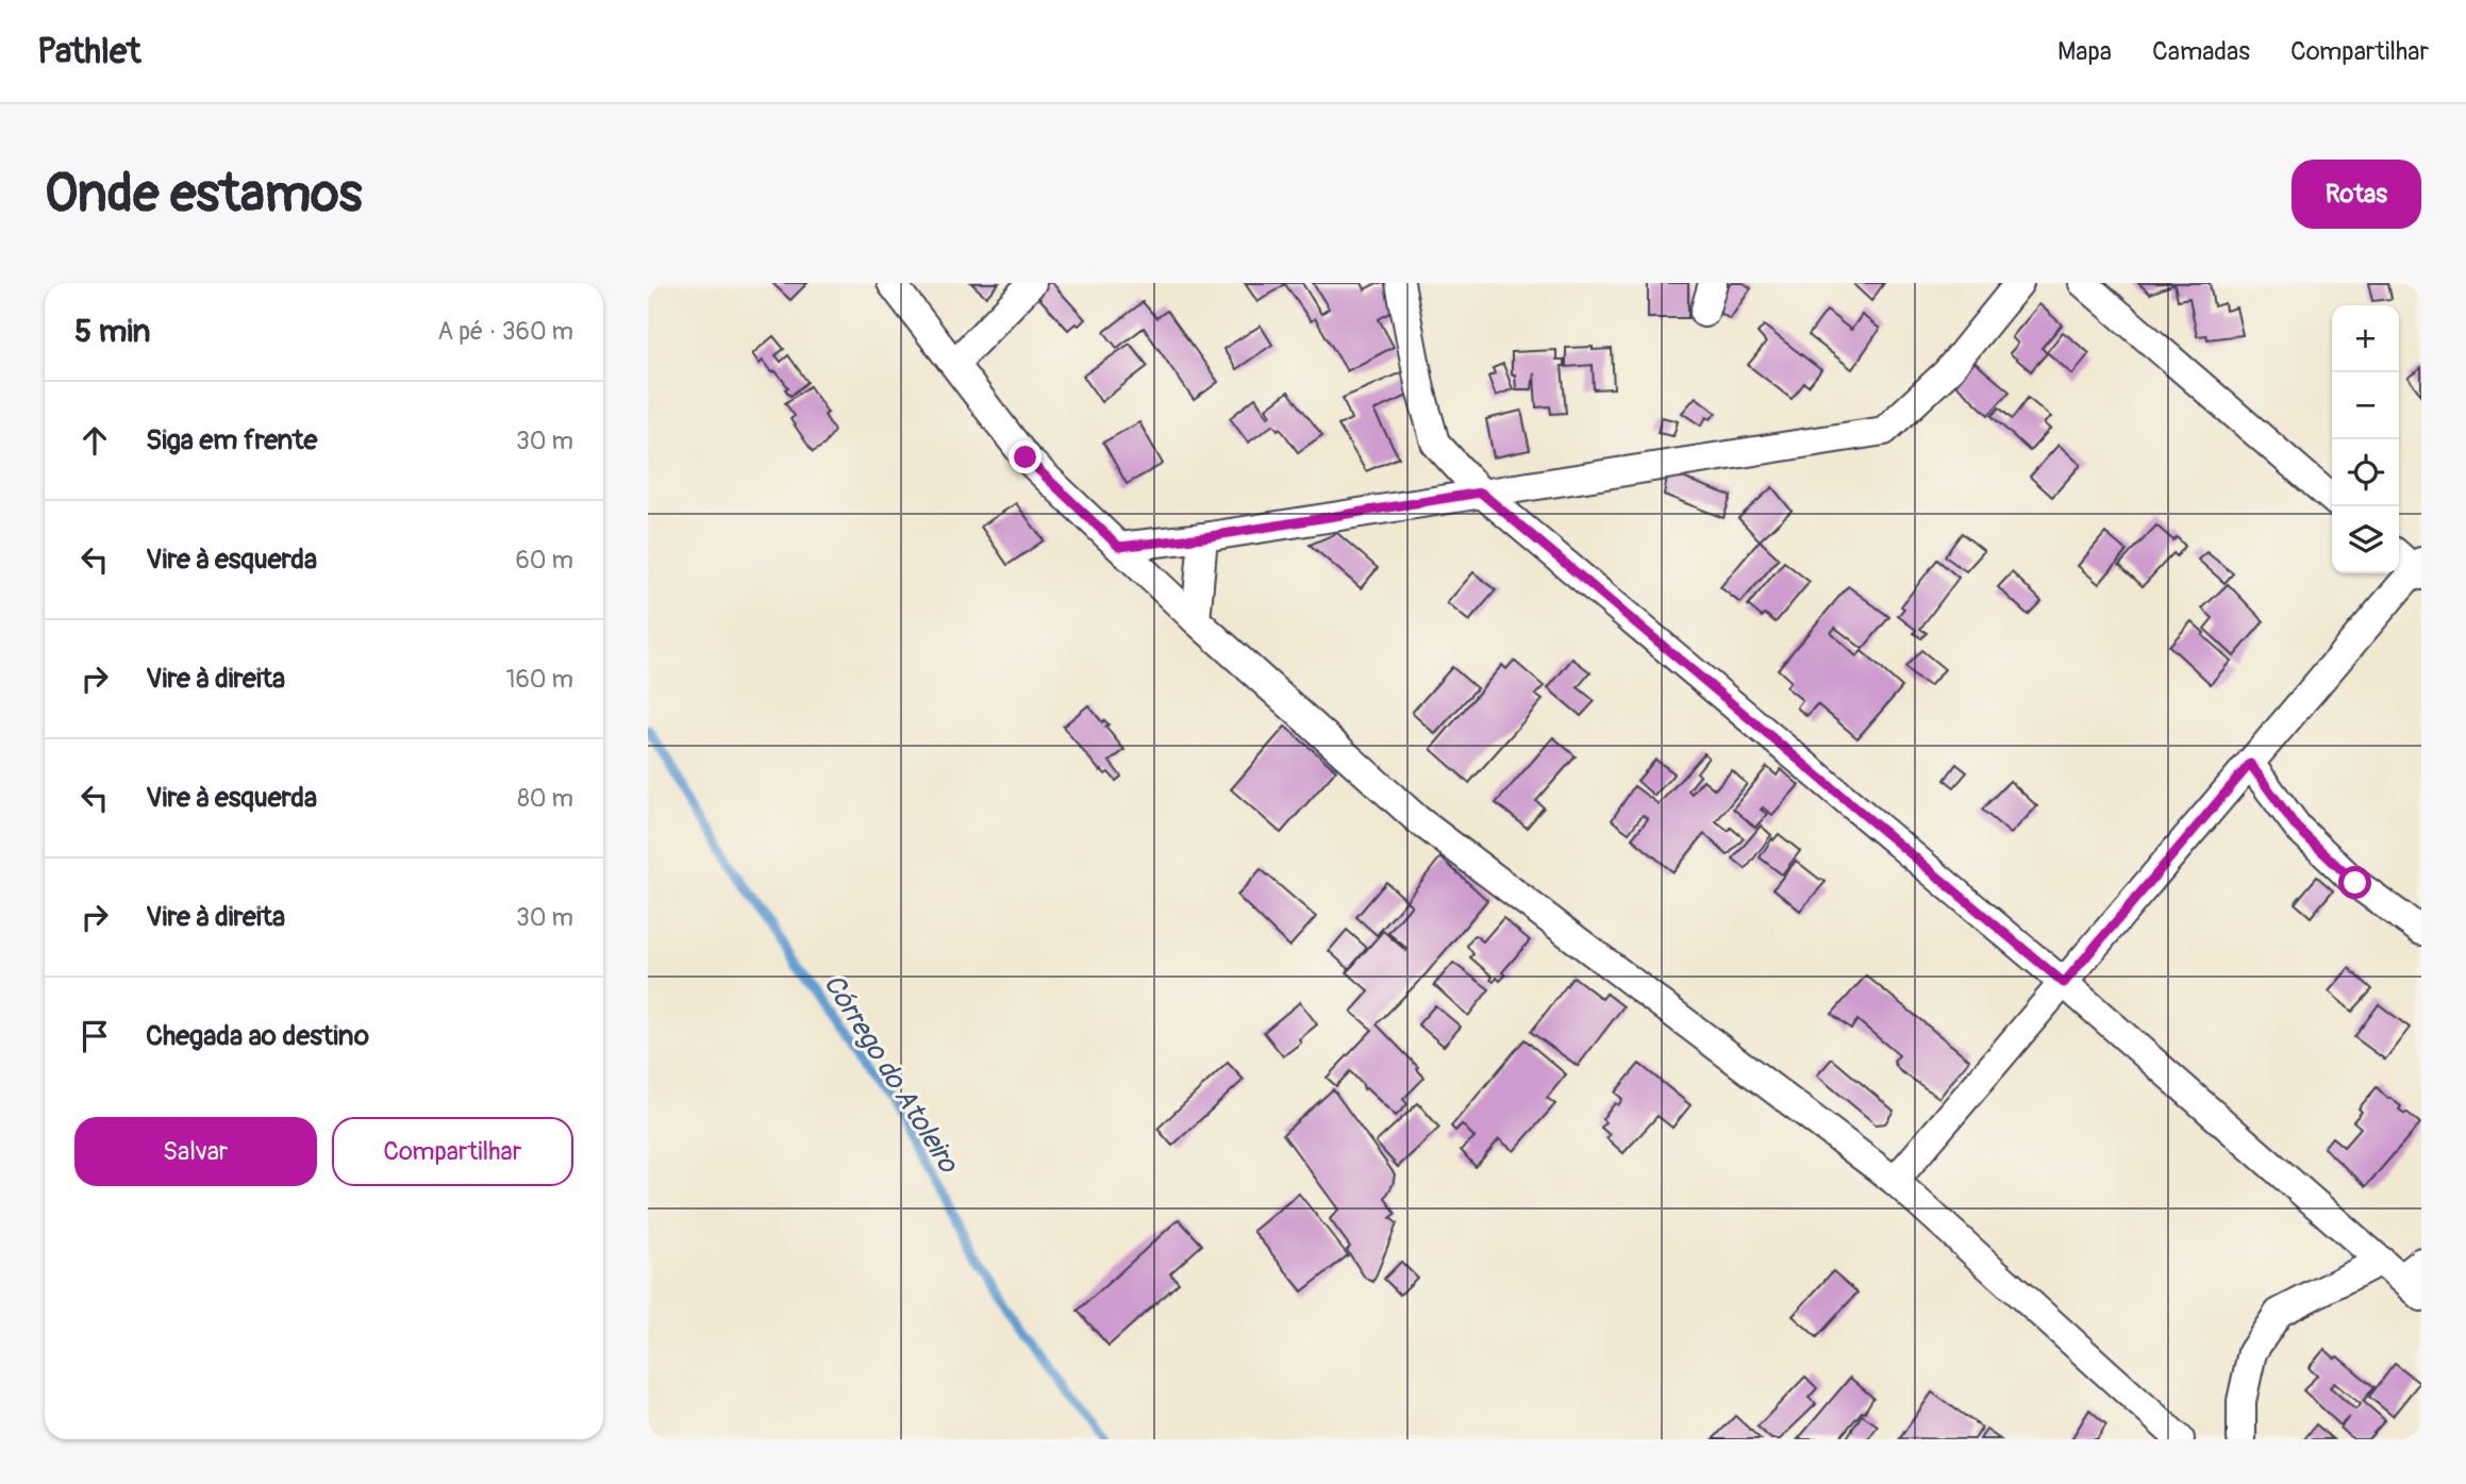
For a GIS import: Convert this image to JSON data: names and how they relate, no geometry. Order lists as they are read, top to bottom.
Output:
{
  "water": ["Córrego do Atoleiro"],
  "page": {
    "header": "Pathlet",
    "nav": ["Mapa", "Camadas", "Compartilhar"],
    "buttons": [
      "Rotas",
      ["Salvar", "Compartilhar"]
    ],
    "title": "Onde estamos",
    "heading": ["5 min", "A pé · 360 m"],
    "map_buttons": ["+", "−"],
    "list": [
      ["Siga em frente", "30 m"],
      ["Vire à esquerda", "60 m"],
      ["Vire à direita", "160 m"],
      ["Vire à esquerda", "80 m"],
      ["Vire à direita", "30 m"],
      "Chegada ao destino"
    ]
  }
}
